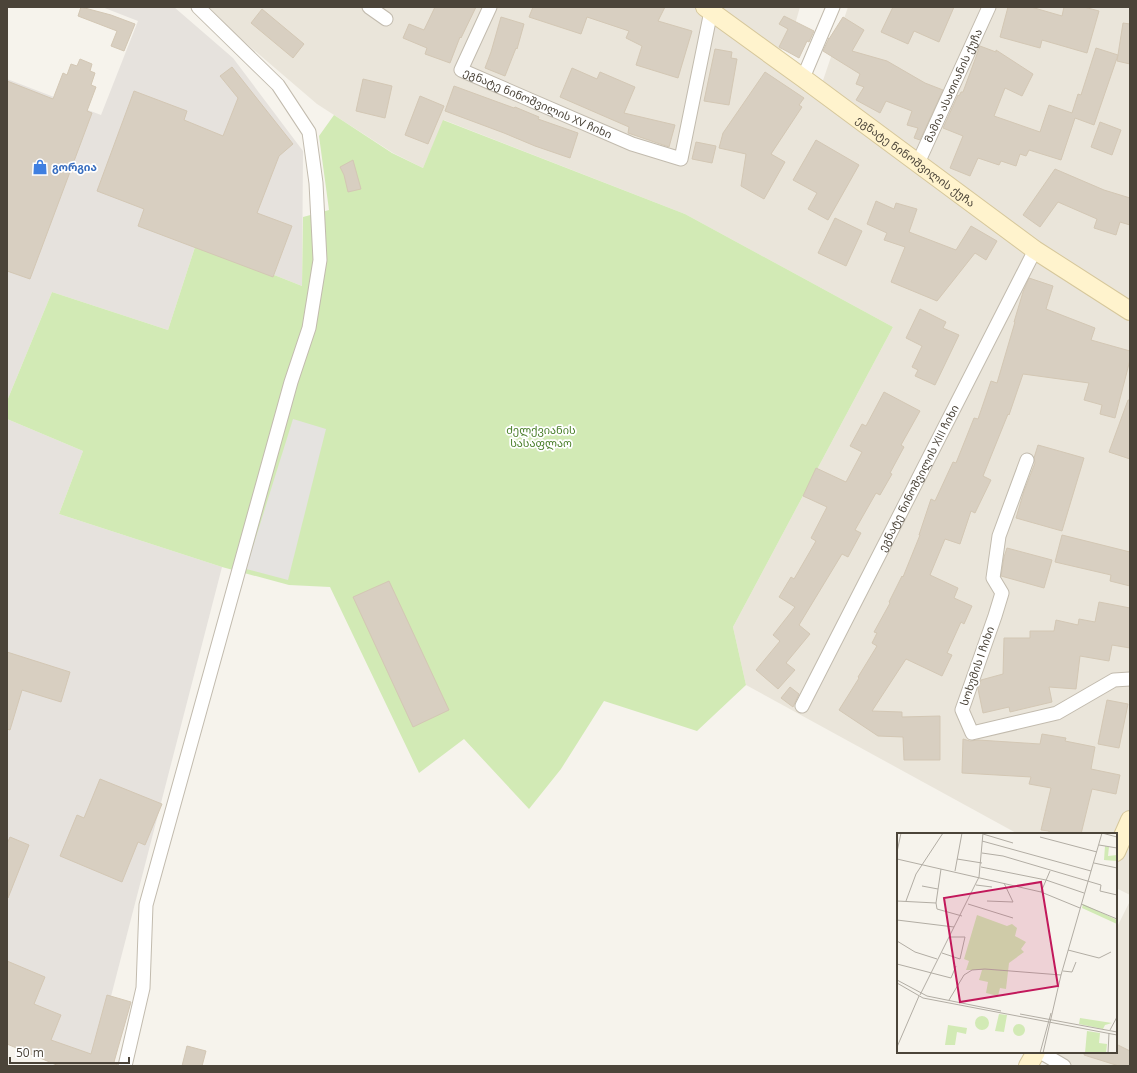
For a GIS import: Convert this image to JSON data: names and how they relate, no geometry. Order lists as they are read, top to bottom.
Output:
{
  "streets": {
    "main road": ["ეგნატე ნინოშვილის ქუჩა"],
    "street": [
      "მამია ასათიანის ქუჩა",
      "ეგნატე ნინოშვილის XV ჩიხი",
      "ეგნატე ნინოშვილის XIII ჩიხი",
      "სოხუმის I ჩიხი"
    ]
  },
  "crossings": [
    ["მამია ასათიანის ქუჩა", "ეგნატე ნინოშვილის ქუჩა"],
    ["ეგნატე ნინოშვილის XV ჩიხი", "ეგნატე ნინოშვილის ქუჩა"],
    ["ეგნატე ნინოშვილის ქუჩა", "ეგნატე ნინოშვილის XIII ჩიხი"]
  ],
  "parks": ["ძელქვიანის სასაფლაო"],
  "places": {
    "shop": ["გორგია"]
  },
  "scale_bar": "50 m"
}
